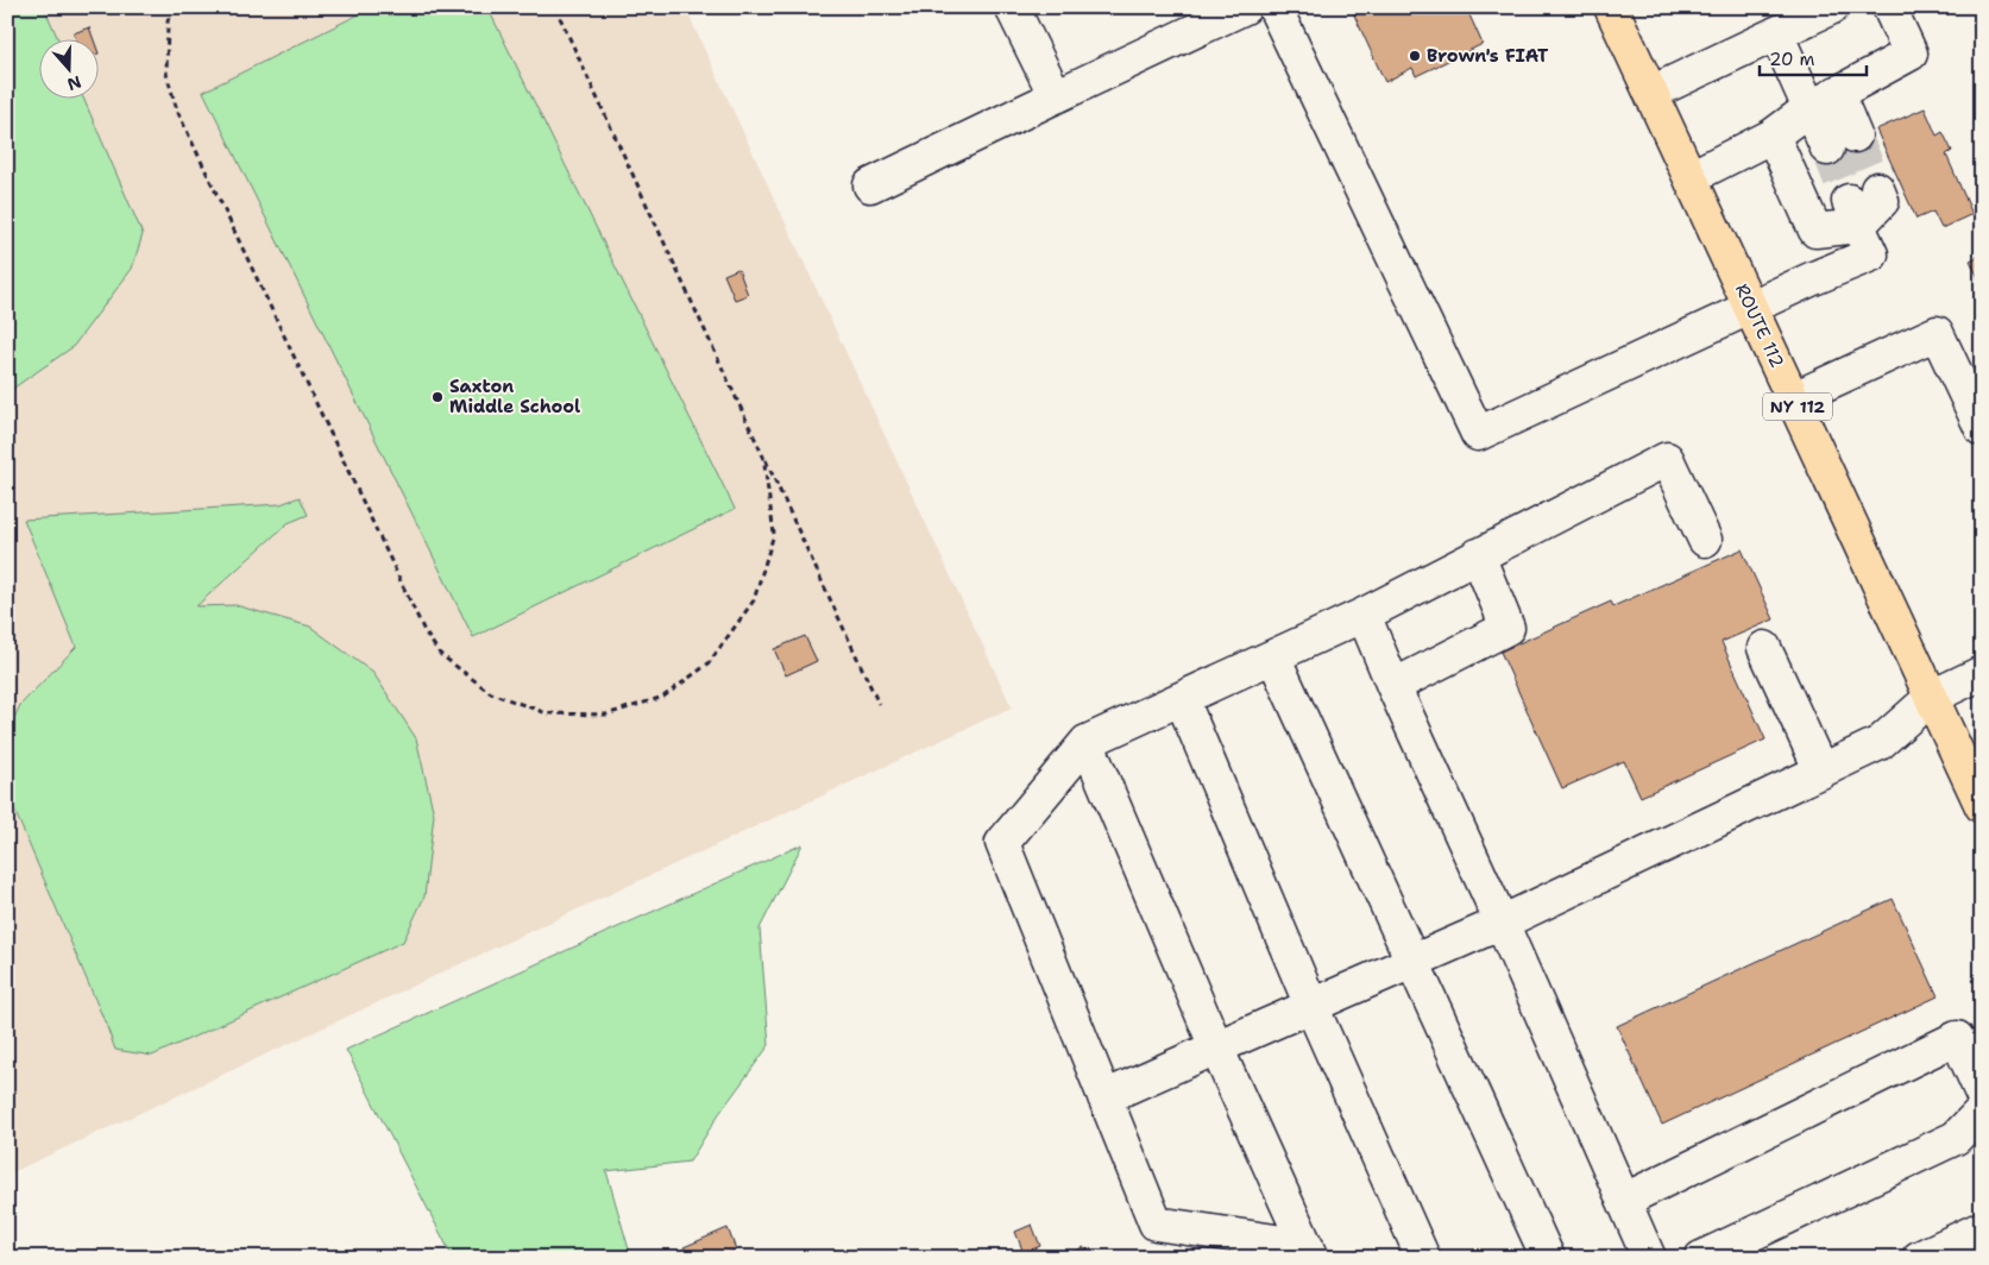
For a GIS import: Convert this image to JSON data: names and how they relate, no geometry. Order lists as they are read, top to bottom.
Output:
{
  "streets": {
    "main road": ["ROUTE 112", "NY 112"]
  },
  "places": ["Brown's FIAT", "Saxton Middle School"],
  "scale_bar": "20 m",
  "north": "bottom"
}
